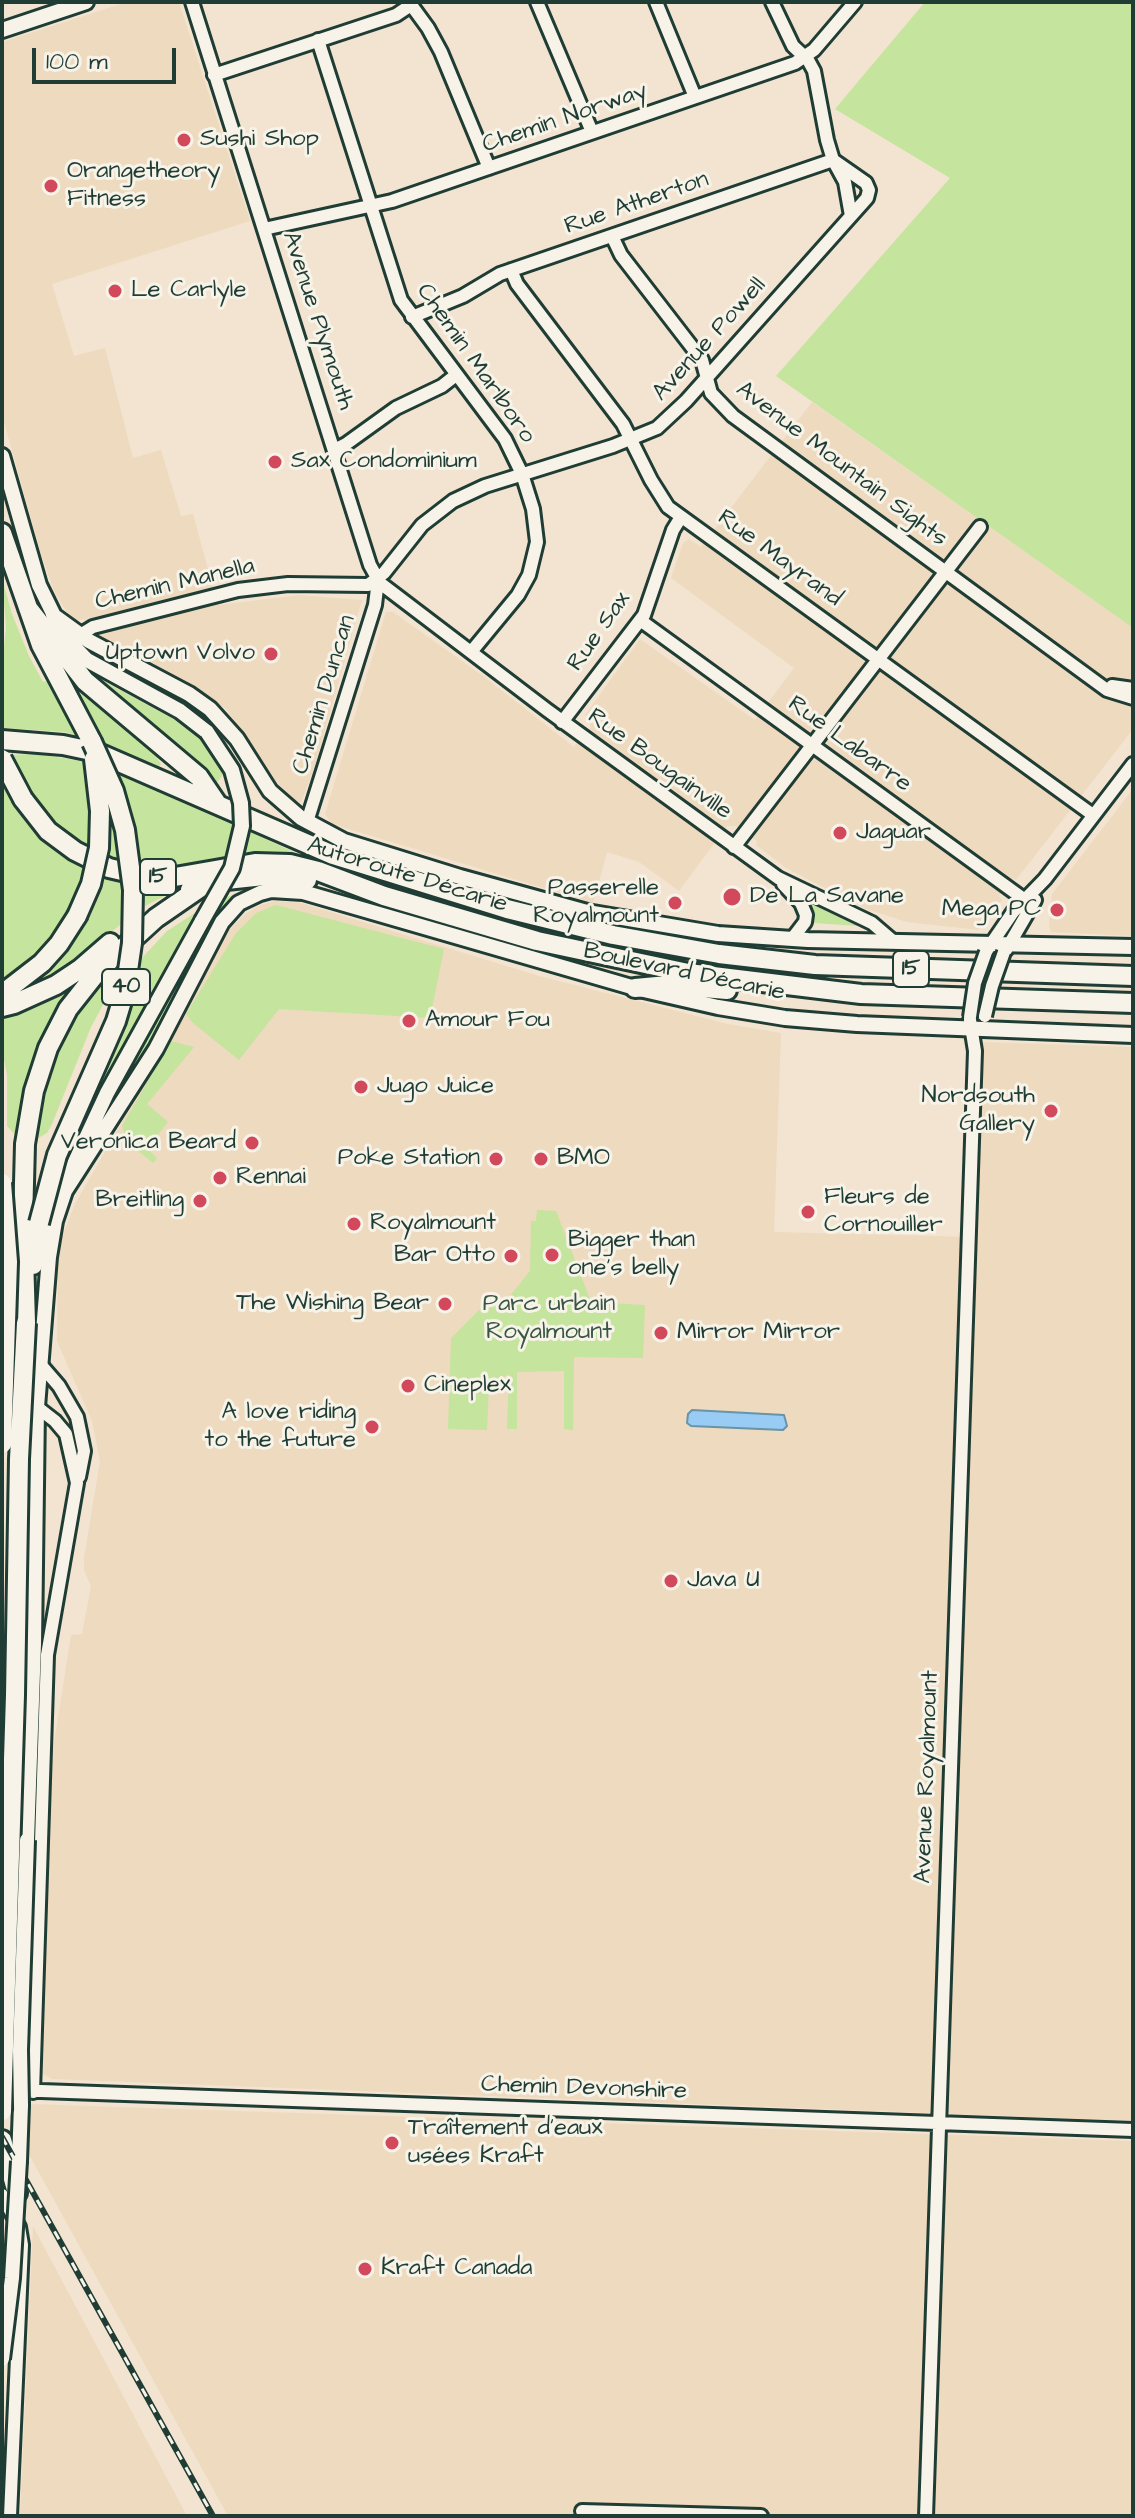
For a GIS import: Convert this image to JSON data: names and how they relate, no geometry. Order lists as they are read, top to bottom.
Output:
{
  "streets": {
    "highway": ["Autoroute Décarie", "15", "40"],
    "main road": ["Boulevard Décarie"],
    "street": [
      "Chemin Norway",
      "Rue Atherton",
      "Avenue Plymouth",
      "Avenue Powell",
      "Chemin Marlboro",
      "Avenue Mountain Sights",
      "Rue Mayrand",
      "Chemin Manella",
      "Rue Sax",
      "Chemin Duncan",
      "Rue Labarre",
      "Rue Bougainville",
      "Avenue Royalmount",
      "Chemin Devonshire"
    ]
  },
  "crossings": [
    ["Chemin Norway", "Avenue Plymouth"],
    ["Chemin Norway", "Chemin Marlboro"],
    ["Rue Atherton", "Avenue Powell"],
    ["Rue Atherton", "Chemin Marlboro"],
    ["Rue Atherton", "Avenue Mountain Sights"],
    ["Rue Atherton", "Rue Mayrand"],
    ["Avenue Plymouth", "Avenue Powell"],
    ["Avenue Plymouth", "Chemin Marlboro"],
    ["Avenue Plymouth", "Chemin Manella"],
    ["Avenue Plymouth", "Chemin Duncan"],
    ["Avenue Plymouth", "Rue Bougainville"],
    ["Avenue Powell", "Chemin Marlboro"],
    ["Avenue Powell", "Avenue Mountain Sights"],
    ["Avenue Powell", "Rue Mayrand"],
    ["Avenue Powell", "Chemin Manella"],
    ["Avenue Powell", "Chemin Duncan"],
    ["Rue Mayrand", "Rue Sax"],
    ["Rue Mayrand", "Avenue Royalmount"],
    ["Chemin Manella", "Chemin Duncan"],
    ["Chemin Manella", "Boulevard Décarie"],
    ["Rue Sax", "Rue Labarre"],
    ["Rue Sax", "Rue Bougainville"],
    ["Chemin Duncan", "Boulevard Décarie"],
    ["Rue Labarre", "Avenue Royalmount"],
    ["Rue Bougainville", "Boulevard Décarie"],
    ["Autoroute Décarie", "15"],
    ["15", "40"],
    ["Boulevard Décarie", "Avenue Royalmount"],
    ["Avenue Royalmount", "Chemin Devonshire"]
  ],
  "parks": ["Parc urbain Royalmount"],
  "places": [
    "Sushi Shop",
    "Orangetheory Fitness",
    "Le Carlyle",
    "Sax Condominium",
    "Uptown Volvo",
    "Jaguar",
    "De La Savane",
    "Passerelle Royalmount",
    "Mega PC",
    "Amour Fou",
    "Jugo Juice",
    "Nordsouth Gallery",
    "Veronica Beard",
    "Poke Station",
    "BMO",
    "Rennai",
    "Breitling",
    "Fleurs de Cornouiller",
    "Royalmount",
    "Bigger than one's belly",
    "Bar Otto",
    "The Wishing Bear",
    "Mirror Mirror",
    "Cineplex",
    "A love riding to the future",
    "Java U",
    "Traîtement d'eaux usées Kraft",
    "Kraft Canada"
  ],
  "scale_bar": "100 m"
}
